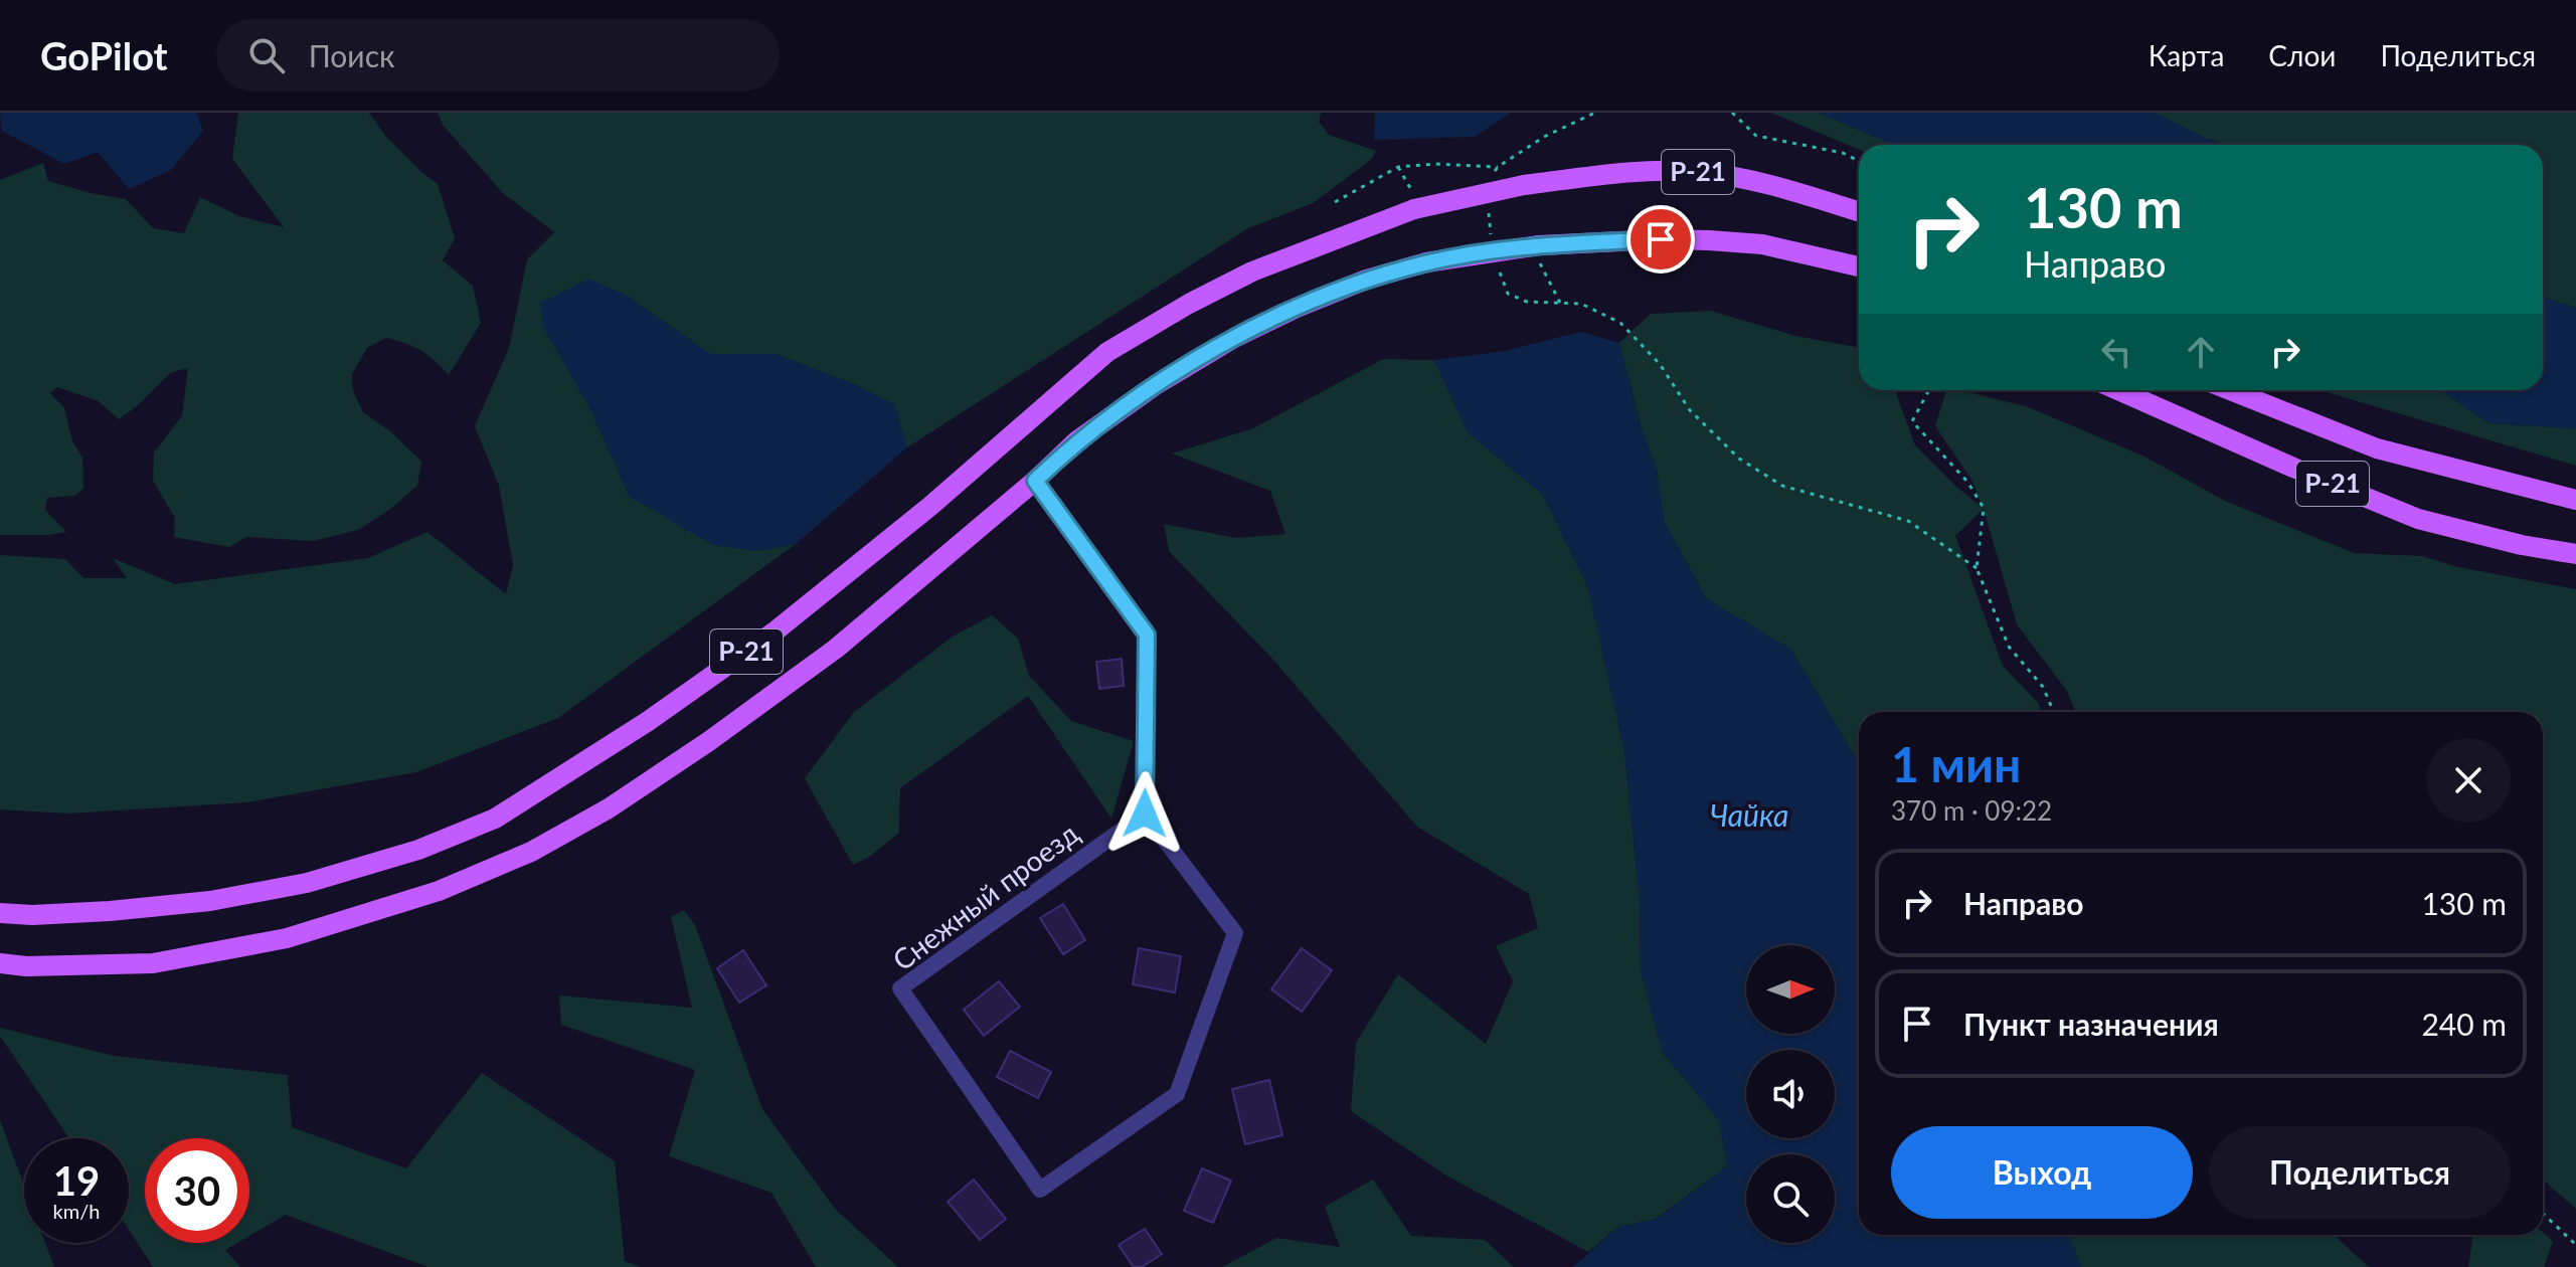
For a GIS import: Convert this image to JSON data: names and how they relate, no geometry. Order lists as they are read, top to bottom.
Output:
{
  "streets": {
    "main road": ["Р-21"],
    "street": ["Снежный проезд"]
  },
  "water": ["Чайка"],
  "north": "right",
  "page": {
    "header": "GoPilot",
    "search": "Поиск",
    "nav": ["Карта", "Слои", "Поделиться"],
    "turn": ["130 m", "Направо"],
    "heading": ["1 мин", "370 m · 09:22"],
    "list": [
      {
        "name": "Направо",
        "value": "130 m"
      },
      {
        "name": "Пункт назначения",
        "value": "240 m"
      }
    ],
    "buttons": ["Выход", "Поделиться"],
    "speed": "19 km/h",
    "limit": "30"
  }
}
